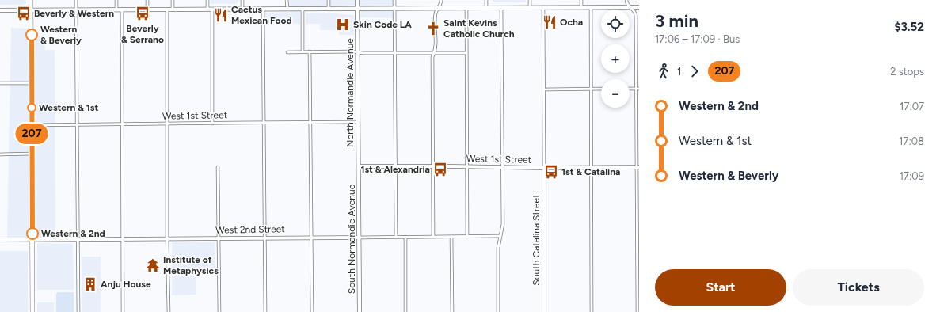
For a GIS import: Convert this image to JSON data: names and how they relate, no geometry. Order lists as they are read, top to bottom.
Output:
{
  "streets": {
    "main road": ["North Normandie Avenue", "South Normandie Avenue"],
    "street": ["West 1st Street", "West 2nd Street", "South Catalina Street"]
  },
  "crossings": [
    ["North Normandie Avenue", "West 1st Street"],
    ["North Normandie Avenue", "South Normandie Avenue"],
    ["West 1st Street", "South Normandie Avenue"],
    ["West 1st Street", "South Catalina Street"],
    ["West 2nd Street", "South Normandie Avenue"]
  ],
  "places": {
    "bus stop": [
      "Beverly & Western",
      "Beverly & Serrano",
      "1st & Alexandria",
      "1st & Catalina"
    ],
    "restaurant": ["Cactus Mexican Food", "Ocha"],
    "hospital": ["Skin Code LA"],
    "church": ["Saint Kevins Catholic Church"],
    "other": ["Western & Beverly", "Western & 1st", "Western & 2nd"],
    "temple": ["Institute of Metaphysics"],
    "building": ["Anju House"]
  },
  "lines": ["bus line 207"],
  "page": {
    "on_map": "207",
    "heading": ["3 min", "17:06 – 17:09 · Bus", "$3.52"],
    "map_buttons": ["+", "−"],
    "legs": ["1", "207", "2 stops"],
    "list": [
      {
        "name": "Western & 2nd",
        "value": "17:07"
      },
      {
        "name": "Western & 1st",
        "value": "17:08"
      },
      {
        "name": "Western & Beverly",
        "value": "17:09"
      }
    ],
    "buttons": ["Start", "Tickets"]
  }
}
